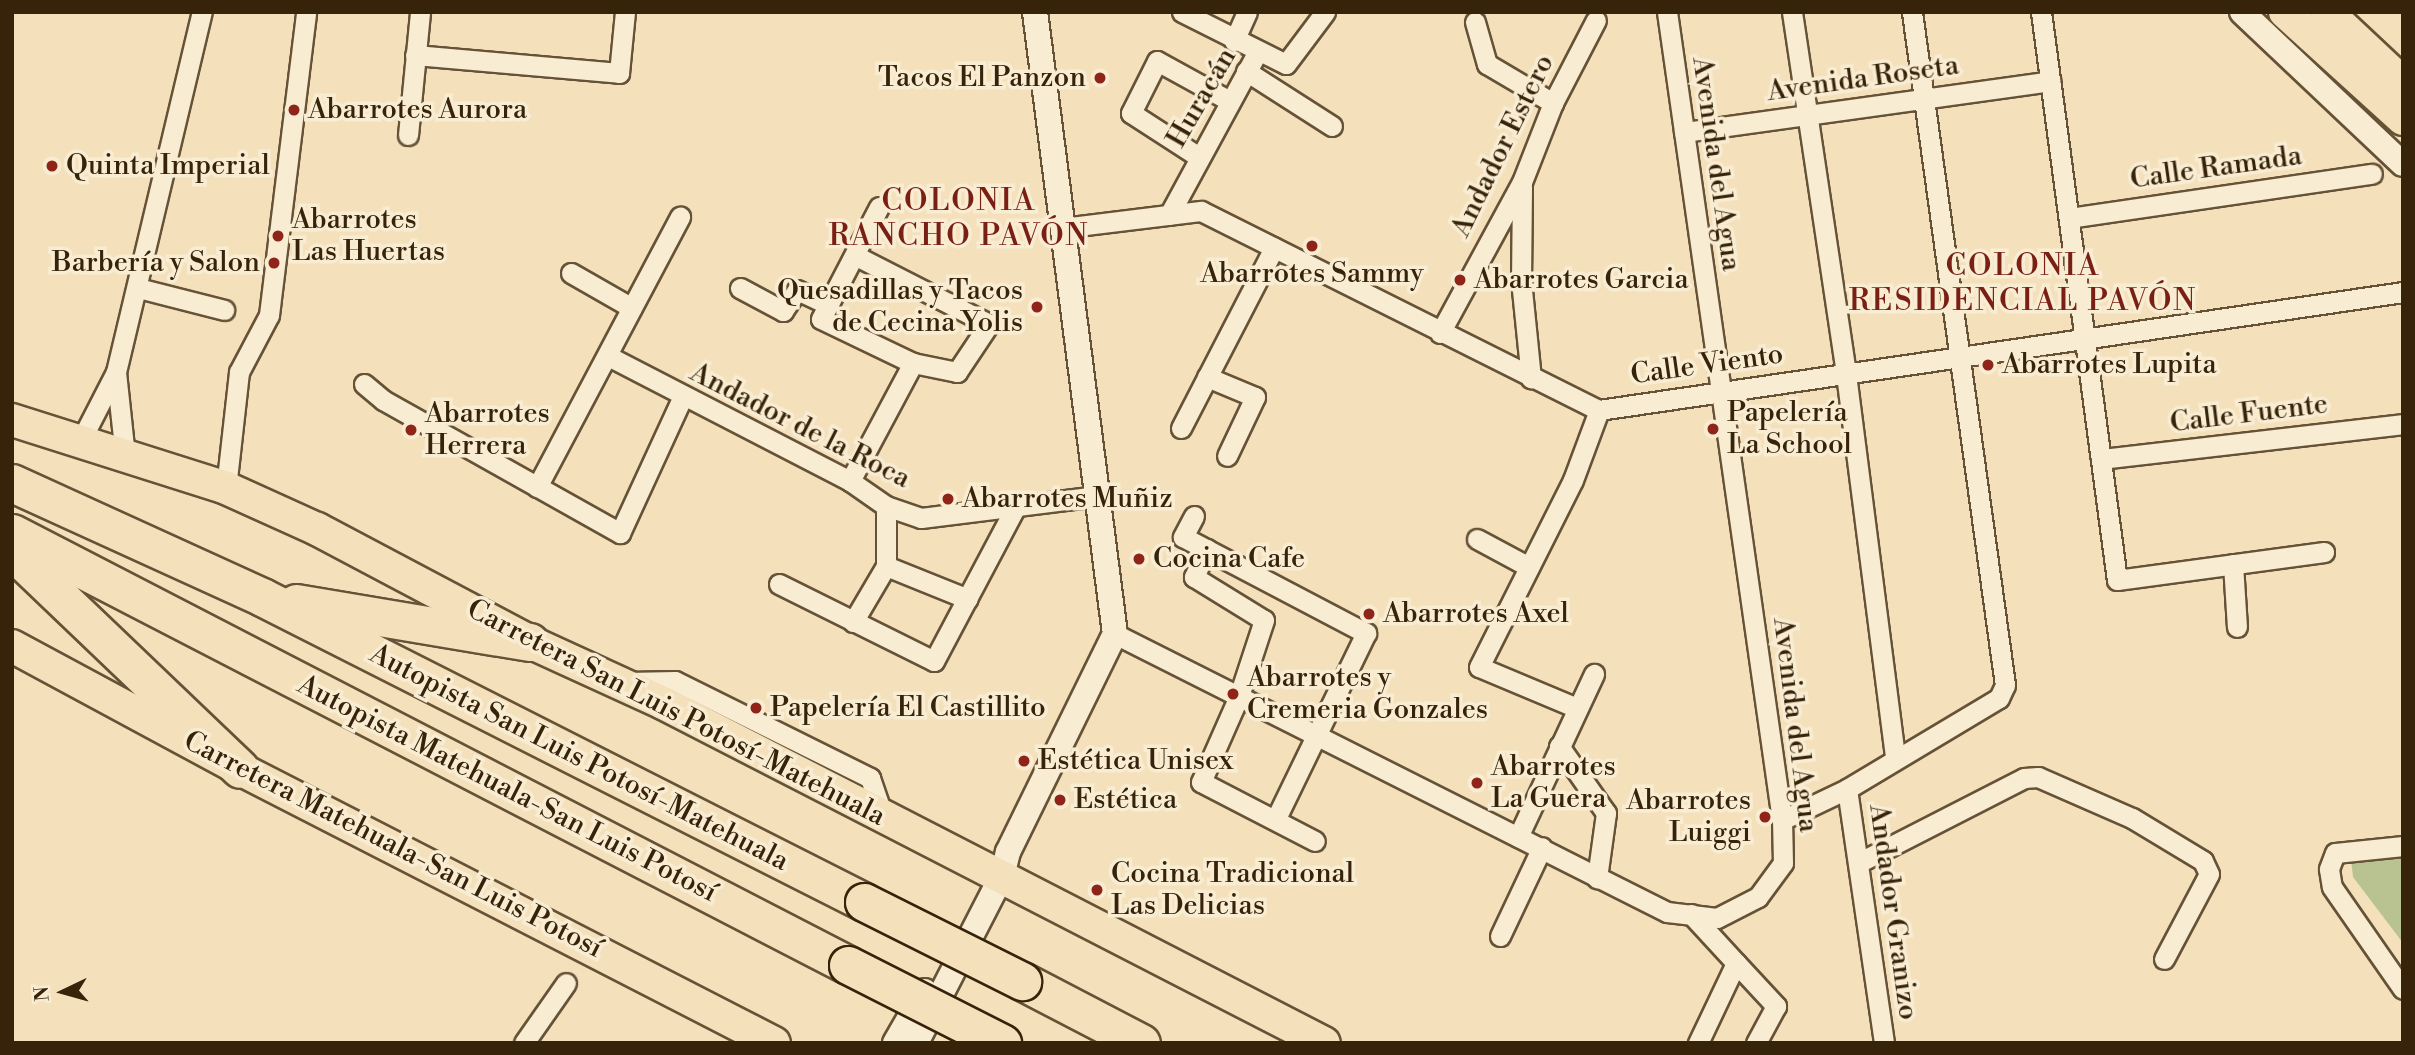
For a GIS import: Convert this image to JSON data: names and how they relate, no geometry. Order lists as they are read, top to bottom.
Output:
{
  "streets": {
    "highway": ["Autopista San Luis Potosí-Matehuala", "Autopista Matehuala-San Luis Potosí"],
    "main road": ["Carretera San Luis Potosí-Matehuala", "Carretera Matehuala-San Luis Potosí"],
    "street": [
      "Avenida Roseta",
      "Huracán",
      "Andador Estero",
      "Avenida del Agua",
      "Calle Ramada",
      "Calle Viento",
      "Calle Fuente",
      "Andador de la Roca",
      "Andador Granizo"
    ]
  },
  "crossings": [
    ["Avenida Roseta", "Avenida del Agua"],
    ["Huracán", "Calle Viento"],
    ["Andador Estero", "Calle Viento"],
    ["Avenida del Agua", "Calle Viento"]
  ],
  "districts": ["COLONIA RANCHO PAVÓN", "COLONIA RESIDENCIAL PAVÓN"],
  "places": [
    "Tacos El Panzon",
    "Abarrotes Aurora",
    "Quinta Imperial",
    "Abarrotes Las Huertas",
    "Abarrotes Sammy",
    "Barbería y Salon",
    "Abarrotes Garcia",
    "Quesadillas y Tacos de Cecina Yolis",
    "Abarrotes Lupita",
    "Papelería La School",
    "Abarrotes Herrera",
    "Abarrotes Muñiz",
    "Cocina Cafe",
    "Abarrotes Axel",
    "Abarrotes y Cremeria Gonzales",
    "Papelería El Castillito",
    "Estética Unisex",
    "Abarrotes La Guera",
    "Estética",
    "Abarrotes Luiggi",
    "Cocina Tradicional Las Delicias"
  ],
  "north": "left"
}
